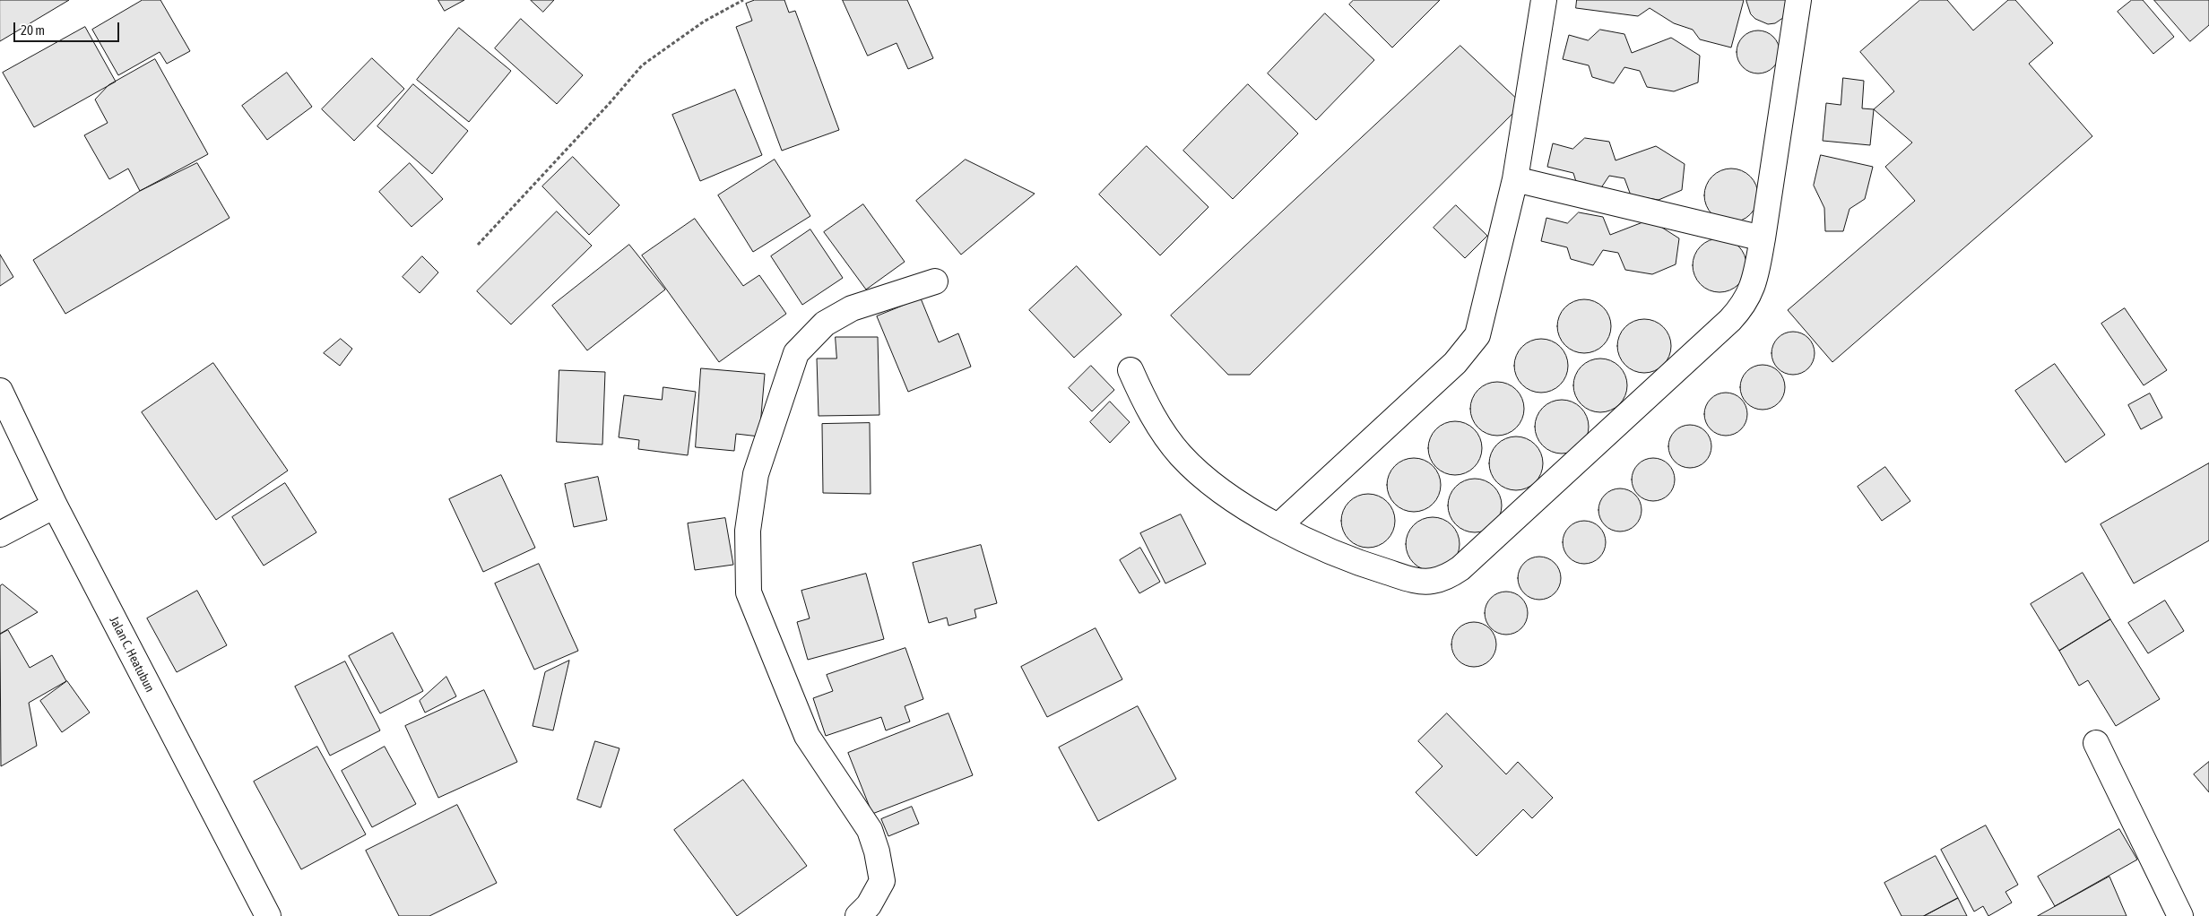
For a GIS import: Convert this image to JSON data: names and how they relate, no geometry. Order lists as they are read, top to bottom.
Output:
{
  "streets": {
    "street": ["Jalan C. Heatubun"]
  },
  "scale_bar": "20 m"
}
